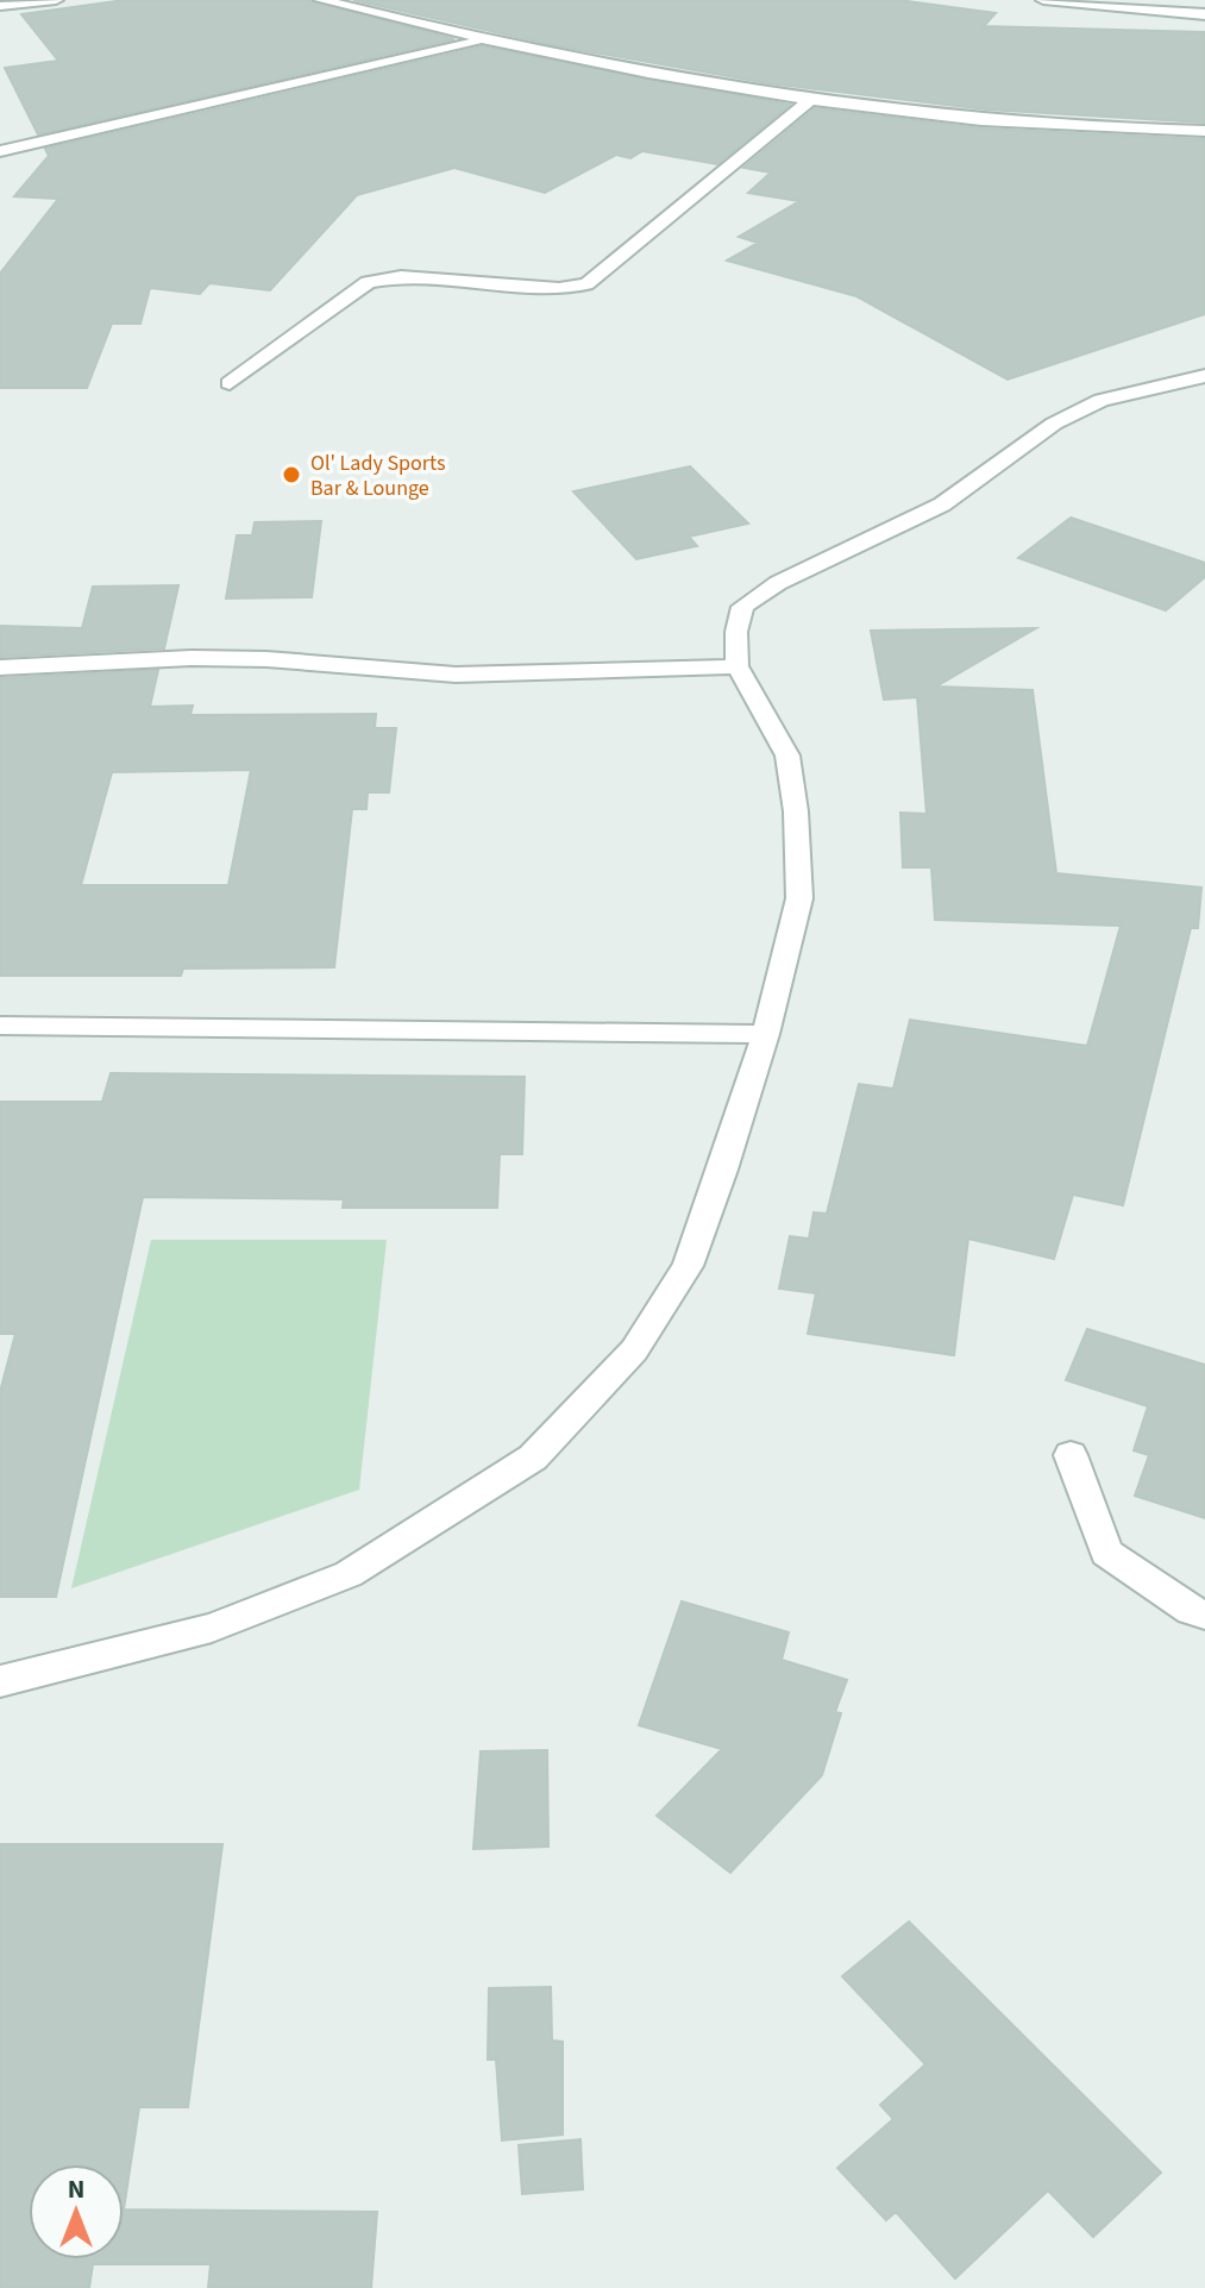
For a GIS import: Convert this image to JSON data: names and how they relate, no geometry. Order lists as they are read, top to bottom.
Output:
{
  "places": ["Ol' Lady Sports Bar & Lounge"],
  "north": "top"
}
